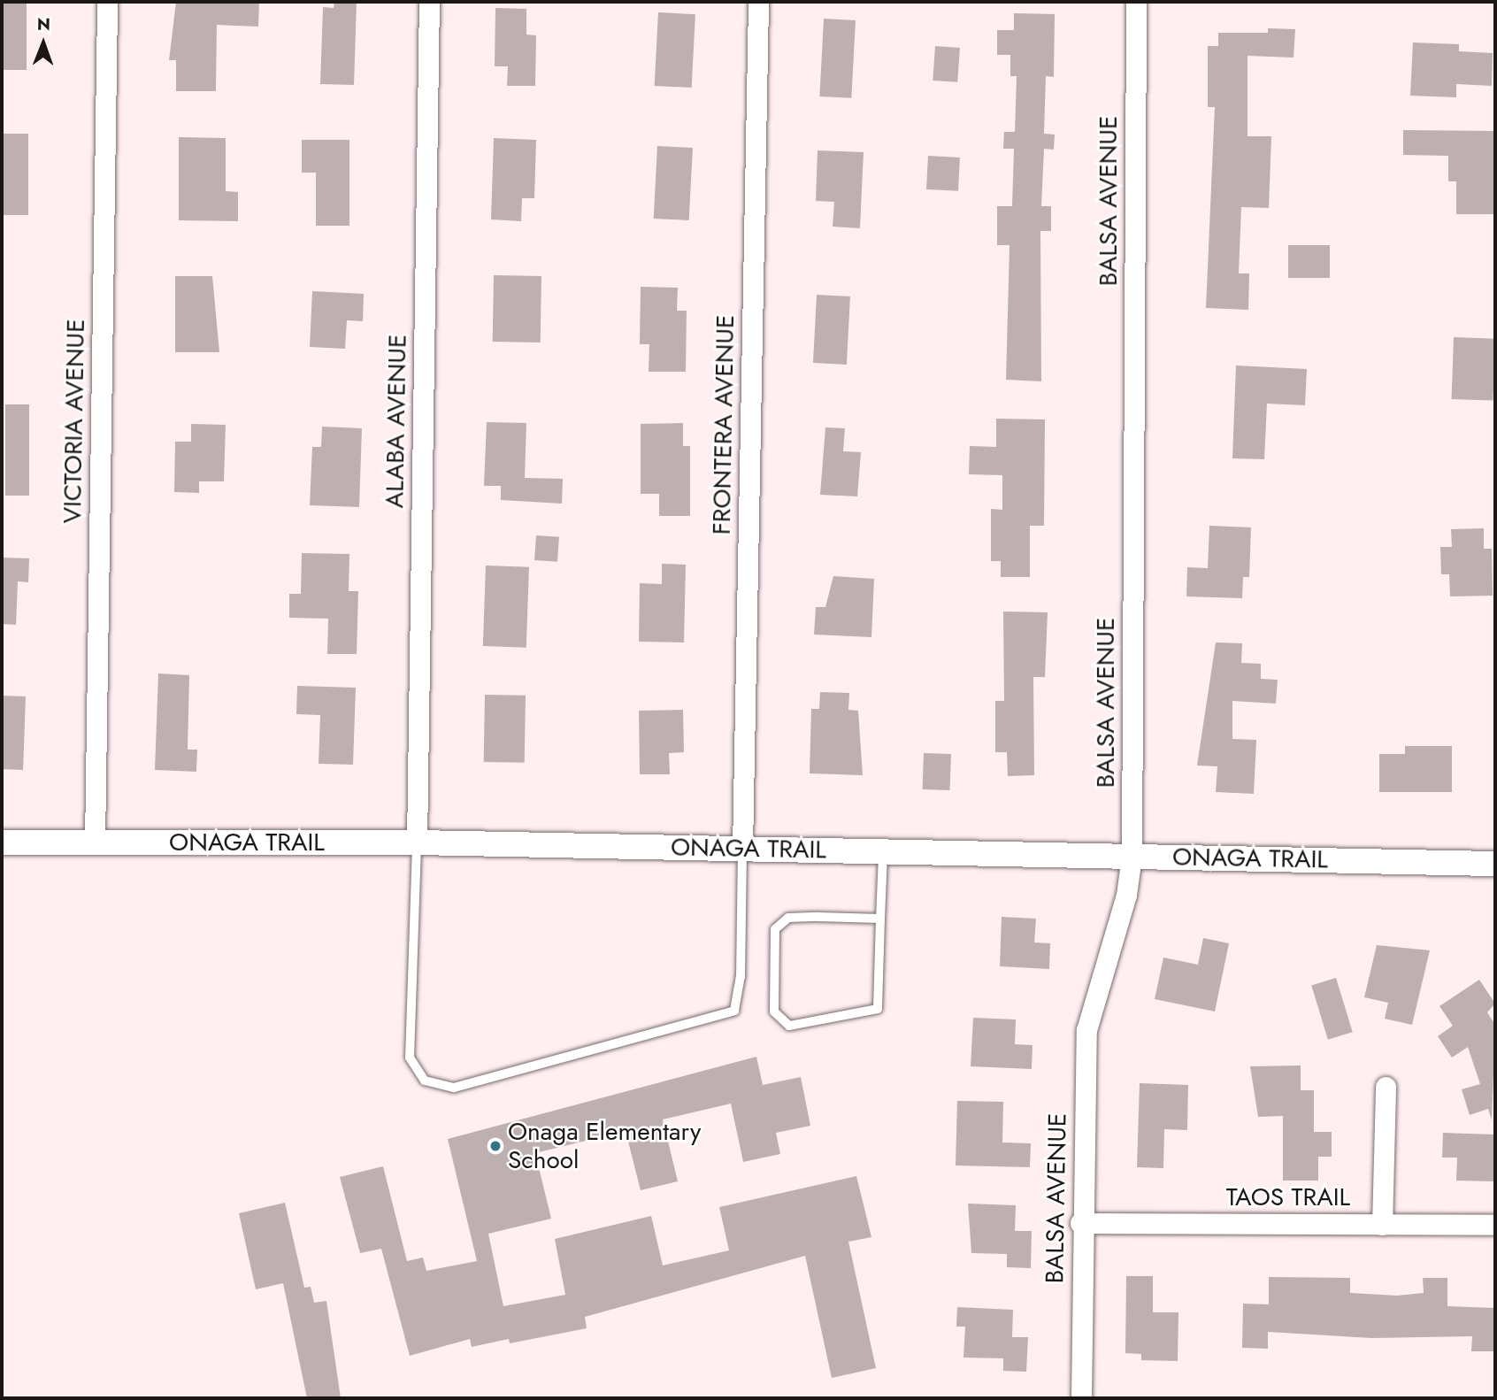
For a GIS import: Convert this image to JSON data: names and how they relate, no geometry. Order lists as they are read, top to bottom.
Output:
{
  "streets": {
    "street": [
      "BALSA AVENUE",
      "VICTORIA AVENUE",
      "ALABA AVENUE",
      "FRONTERA AVENUE",
      "ONAGA TRAIL",
      "TAOS TRAIL"
    ]
  },
  "crossings": [
    ["BALSA AVENUE", "ONAGA TRAIL"],
    ["BALSA AVENUE", "TAOS TRAIL"],
    ["VICTORIA AVENUE", "ONAGA TRAIL"],
    ["ALABA AVENUE", "ONAGA TRAIL"],
    ["FRONTERA AVENUE", "ONAGA TRAIL"]
  ],
  "places": ["Onaga Elementary School"],
  "north": "top"
}
